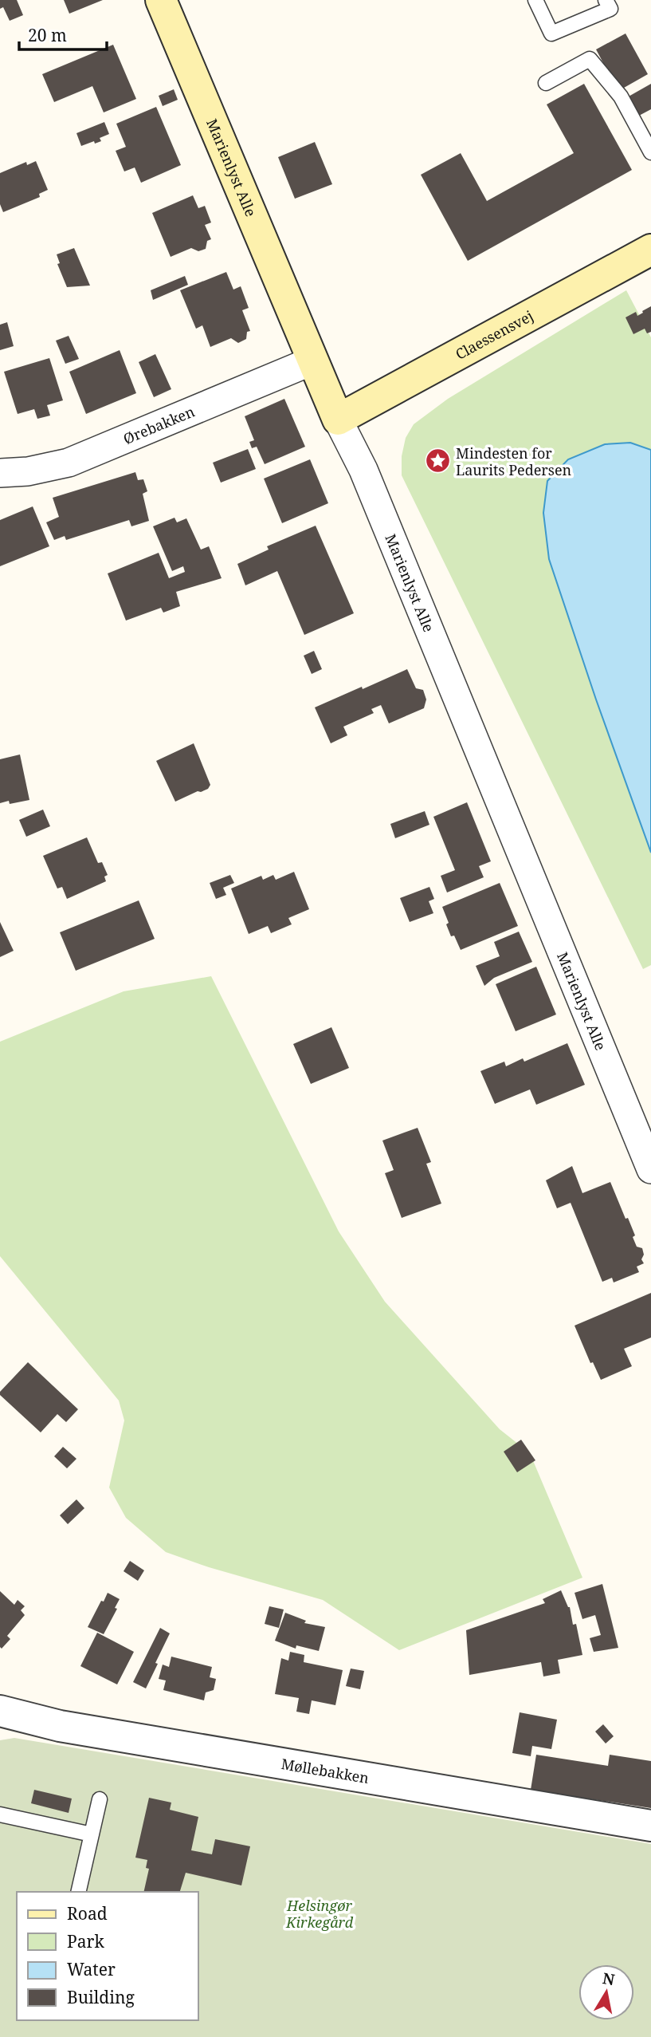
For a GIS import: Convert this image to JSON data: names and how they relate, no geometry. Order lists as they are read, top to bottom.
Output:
{
  "streets": {
    "main road": ["Marienlyst Alle", "Claessensvej"],
    "street": ["Ørebakken", "Møllebakken"]
  },
  "crossings": [
    ["Marienlyst Alle", "Claessensvej"],
    ["Marienlyst Alle", "Ørebakken"]
  ],
  "parks": ["Helsingør Kirkegård"],
  "places": {
    "place": ["Mindesten for Laurits Pedersen"]
  },
  "legend": [
    "Road",
    "Park",
    "Water",
    "Building"
  ],
  "scale_bar": "20 m",
  "north": "top"
}
